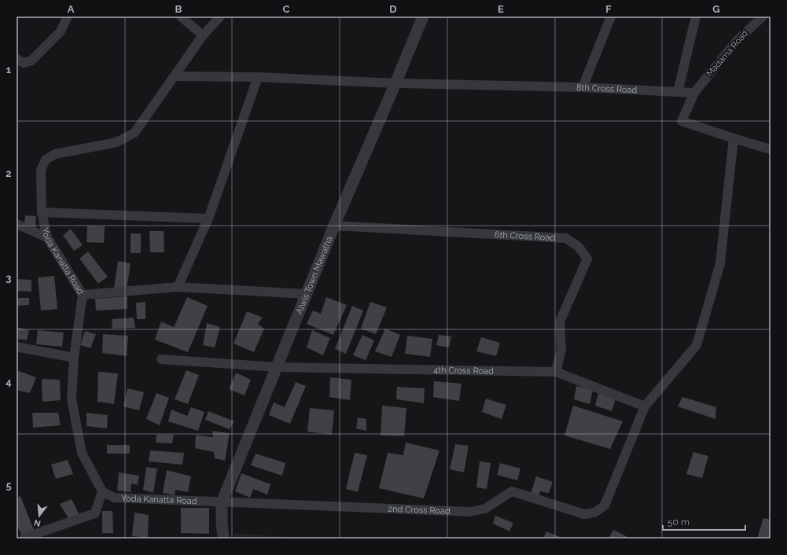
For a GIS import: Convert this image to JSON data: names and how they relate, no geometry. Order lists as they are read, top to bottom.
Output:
{
  "streets": {
    "street": [
      "Madama Road",
      "8th Cross Road",
      "6th Cross Road",
      "Yoda Kanatta Road",
      "Alwis Town Mawatha",
      "4th Cross Road",
      "2nd Cross Road"
    ]
  },
  "crossings": [
    ["Madama Road", "8th Cross Road"],
    ["8th Cross Road", "Yoda Kanatta Road"],
    ["8th Cross Road", "Alwis Town Mawatha"],
    ["6th Cross Road", "Alwis Town Mawatha"],
    ["6th Cross Road", "4th Cross Road"],
    ["Yoda Kanatta Road", "Alwis Town Mawatha"],
    ["Yoda Kanatta Road", "2nd Cross Road"],
    ["Alwis Town Mawatha", "4th Cross Road"],
    ["Alwis Town Mawatha", "2nd Cross Road"],
    ["4th Cross Road", "2nd Cross Road"]
  ],
  "scale_bar": "50 m",
  "north": "bottom",
  "grid": {
    "columns": [
      "A",
      "B",
      "C",
      "D",
      "E",
      "F",
      "G"
    ],
    "rows": [
      "1",
      "2",
      "3",
      "4",
      "5"
    ]
  }
}
